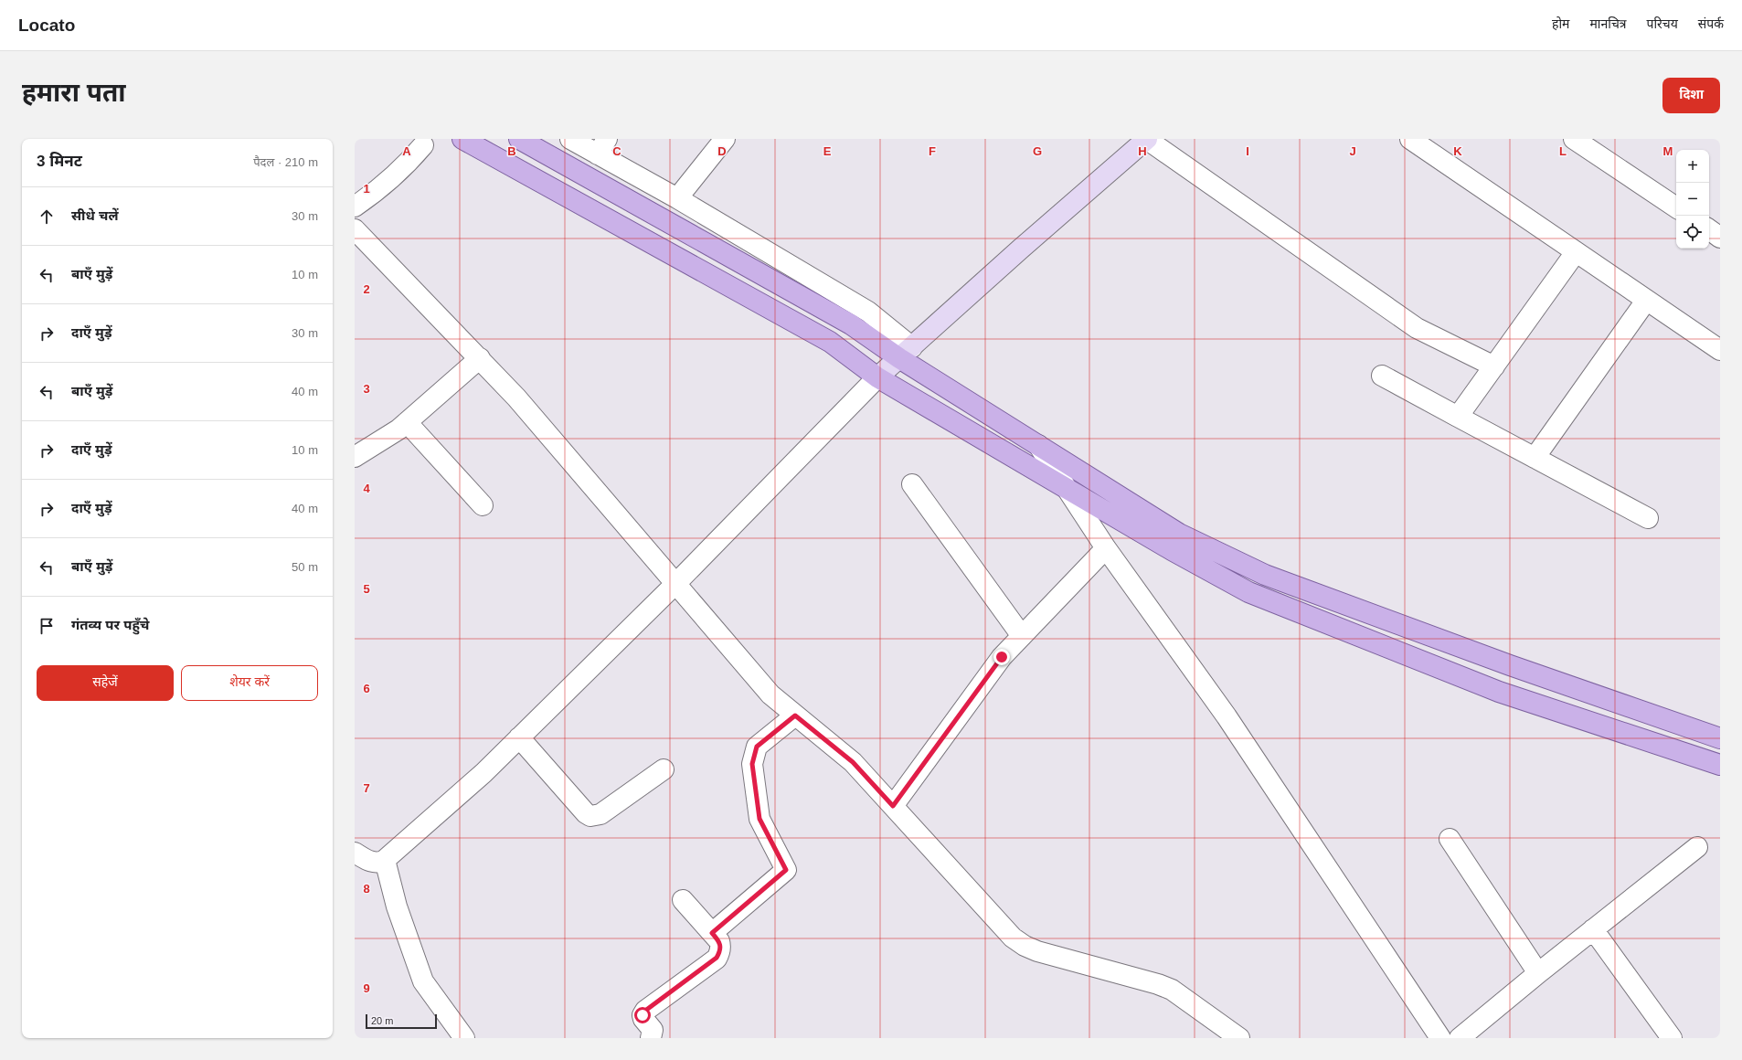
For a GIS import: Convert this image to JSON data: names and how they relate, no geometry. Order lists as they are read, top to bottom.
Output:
{
  "scale_bar": "20 m",
  "page": {
    "header": "Locato",
    "nav": [
      "होम",
      "मानचित्र",
      "परिचय",
      "संपर्क"
    ],
    "buttons": [
      "दिशा",
      ["सहेजें", "शेयर करें"]
    ],
    "title": "हमारा पता",
    "heading": ["3 मिनट", "पैदल · 210 m"],
    "map_buttons": ["+", "−"],
    "list": [
      ["सीधे चलें", "30 m"],
      ["बाएँ मुड़ें", "10 m"],
      ["दाएँ मुड़ें", "30 m"],
      ["बाएँ मुड़ें", "40 m"],
      ["दाएँ मुड़ें", "10 m"],
      ["दाएँ मुड़ें", "40 m"],
      ["बाएँ मुड़ें", "50 m"],
      "गंतव्य पर पहुँचे"
    ],
    "scale": "20 m"
  },
  "grid": {
    "columns": [
      "A",
      "B",
      "C",
      "D",
      "E",
      "F",
      "G",
      "H",
      "I",
      "J",
      "K",
      "L",
      "M"
    ],
    "rows": [
      "1",
      "2",
      "3",
      "4",
      "5",
      "6",
      "7",
      "8",
      "9"
    ]
  }
}
